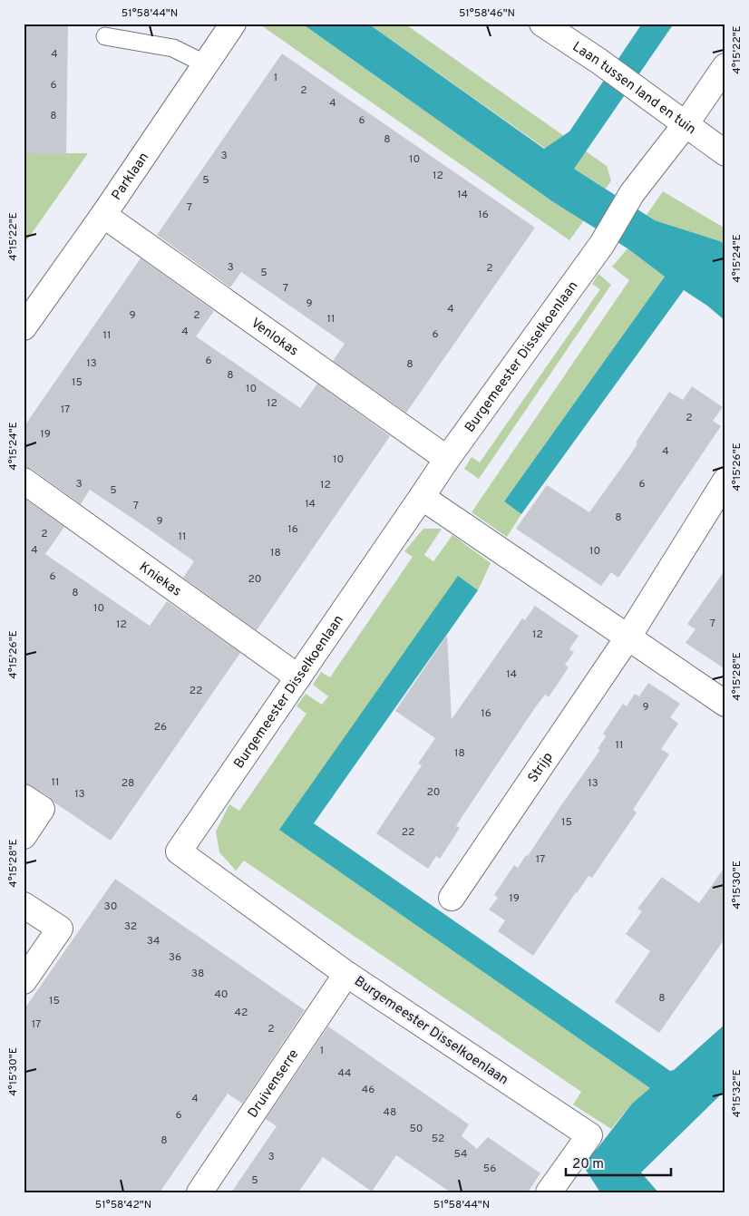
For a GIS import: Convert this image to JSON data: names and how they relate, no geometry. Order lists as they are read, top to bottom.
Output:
{
  "streets": {
    "street": [
      "Laan tussen land en tuin",
      "Parklaan",
      "Venlokas",
      "Burgemeester Disselkoenlaan",
      "Kniekas",
      "Strijp",
      "Druivenserre"
    ]
  },
  "crossings": [
    ["Laan tussen land en tuin", "Burgemeester Disselkoenlaan"],
    ["Parklaan", "Venlokas"],
    ["Venlokas", "Burgemeester Disselkoenlaan"],
    ["Burgemeester Disselkoenlaan", "Kniekas"],
    ["Burgemeester Disselkoenlaan", "Druivenserre"]
  ],
  "house_numbers": [
    "4",
    "1",
    "6",
    "2",
    "4",
    "8",
    "6",
    "8",
    "3",
    "10",
    "12",
    "5",
    "14",
    "7",
    "16",
    "3",
    "2",
    "5",
    "7",
    "9",
    "4",
    "9",
    "2",
    "11",
    "4",
    "6",
    "11",
    "6",
    "13",
    "8",
    "8",
    "15",
    "10",
    "12",
    "17",
    "2",
    "19",
    "4",
    "10",
    "3",
    "6",
    "12",
    "5",
    "14",
    "7",
    "8",
    "9",
    "16",
    "2",
    "11",
    "4",
    "10",
    "18",
    "6",
    "20",
    "8",
    "10",
    "7",
    "12",
    "12",
    "14",
    "22",
    "9",
    "16",
    "26",
    "11",
    "18",
    "11",
    "28",
    "13",
    "20",
    "13",
    "15",
    "22",
    "17",
    "19",
    "30",
    "32",
    "34",
    "36",
    "38",
    "40",
    "8",
    "15",
    "42",
    "17",
    "2",
    "1",
    "44",
    "46",
    "4",
    "48",
    "6",
    "50",
    "52",
    "8",
    "54",
    "3",
    "56",
    "5"
  ],
  "scale_bar": "20 m",
  "coordinates": [
    "51°58'44\"N",
    "51°58'46\"N",
    "4°15'22\"E",
    "4°15'24\"E",
    "4°15'26\"E",
    "4°15'28\"E",
    "4°15'30\"E",
    "4°15'32\"E",
    "51°58'42\"N"
  ]
}
